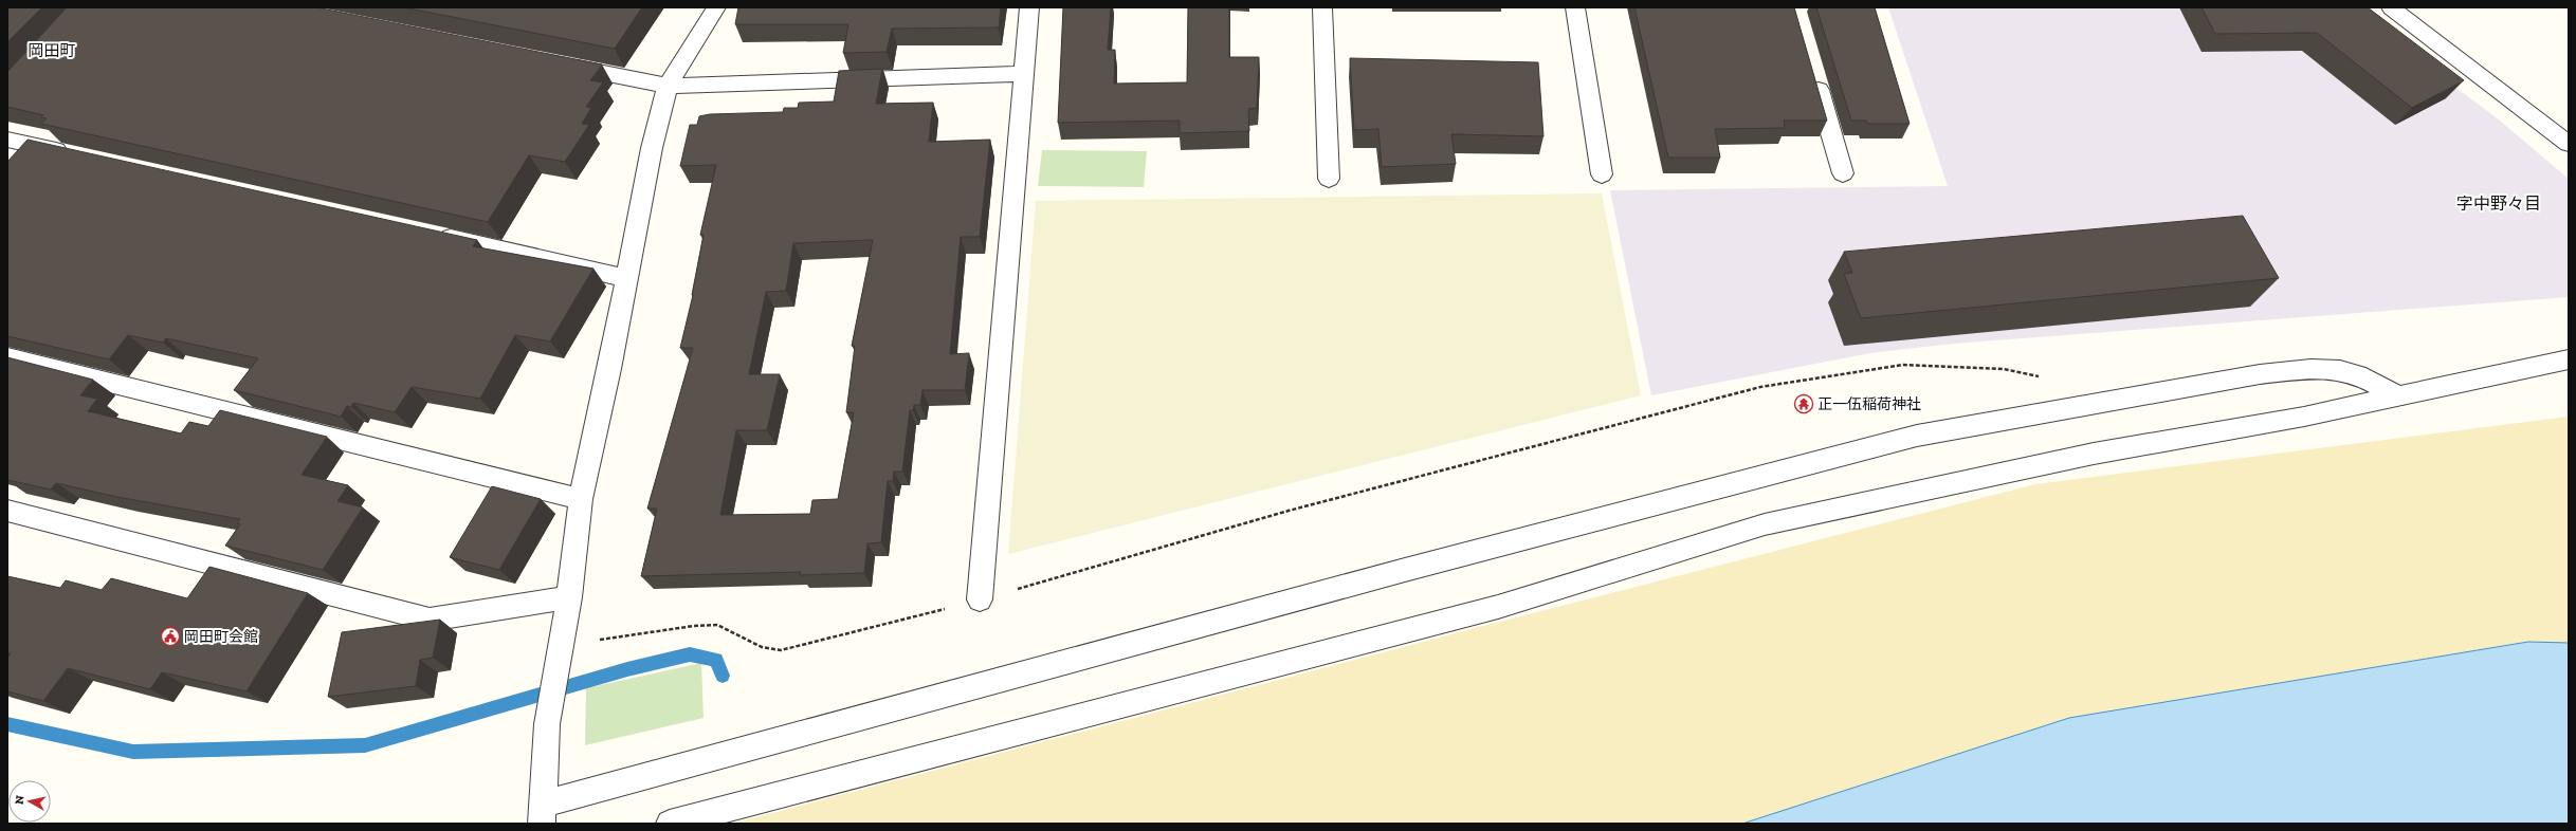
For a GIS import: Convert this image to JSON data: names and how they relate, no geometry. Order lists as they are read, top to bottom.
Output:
{
  "districts": ["岡田町", "字中野々目"],
  "places": {
    "temple": ["正一伍稲荷神社"],
    "public building": ["岡田町会館"]
  },
  "north": "left"
}
